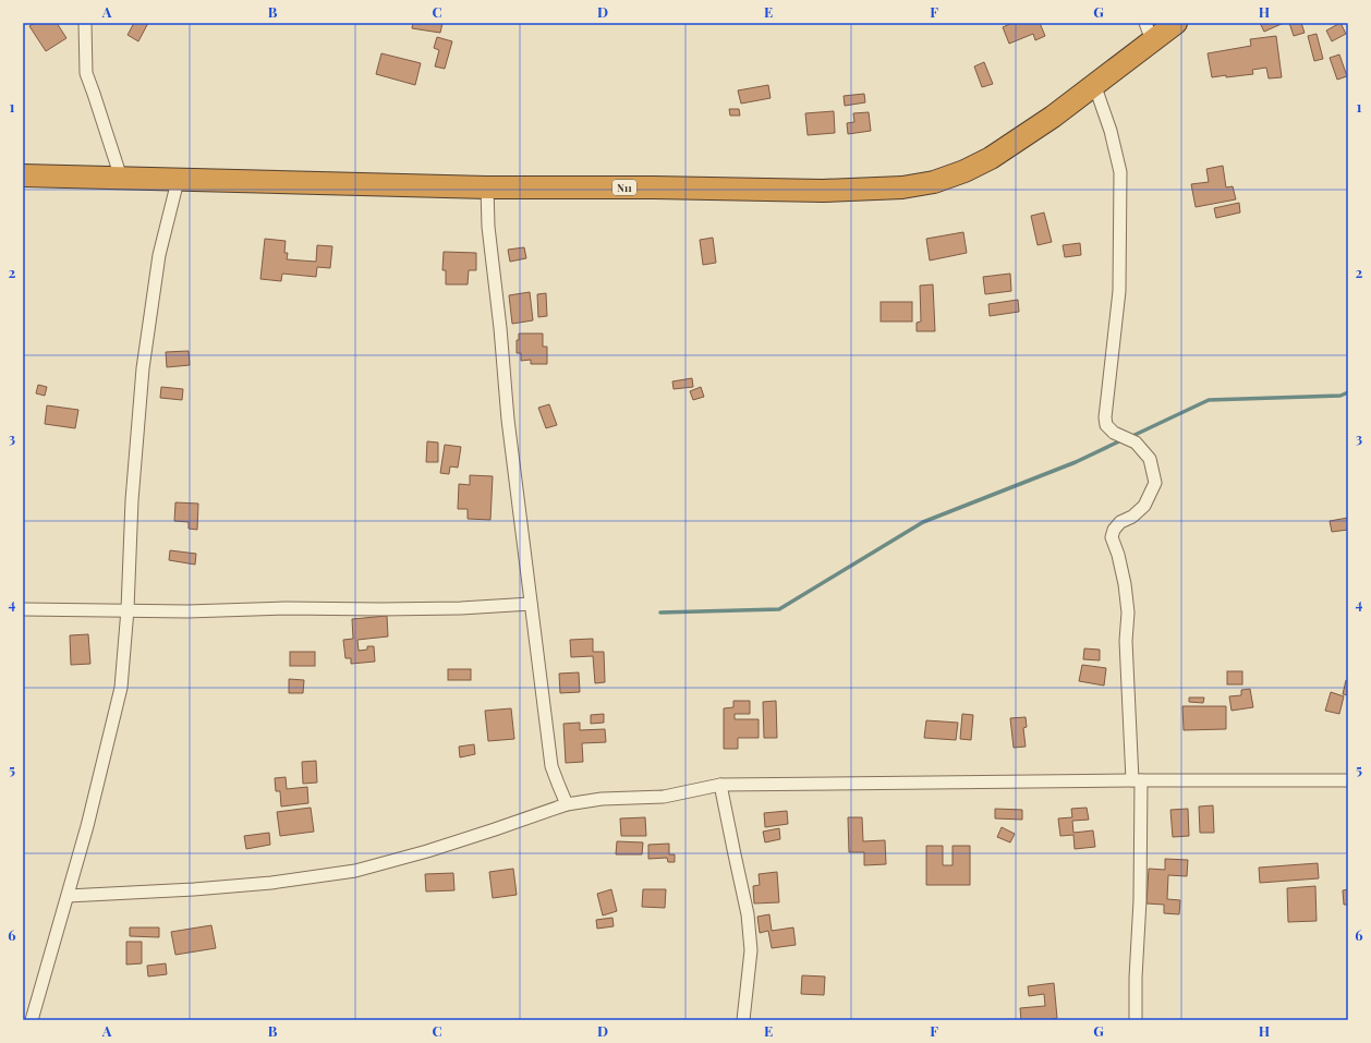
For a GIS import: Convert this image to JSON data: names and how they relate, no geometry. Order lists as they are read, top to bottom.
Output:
{
  "streets": {
    "highway": ["N11"]
  },
  "grid": {
    "columns": [
      "A",
      "B",
      "C",
      "D",
      "E",
      "F",
      "G",
      "H"
    ],
    "rows": [
      "1",
      "2",
      "3",
      "4",
      "5",
      "6"
    ]
  }
}
